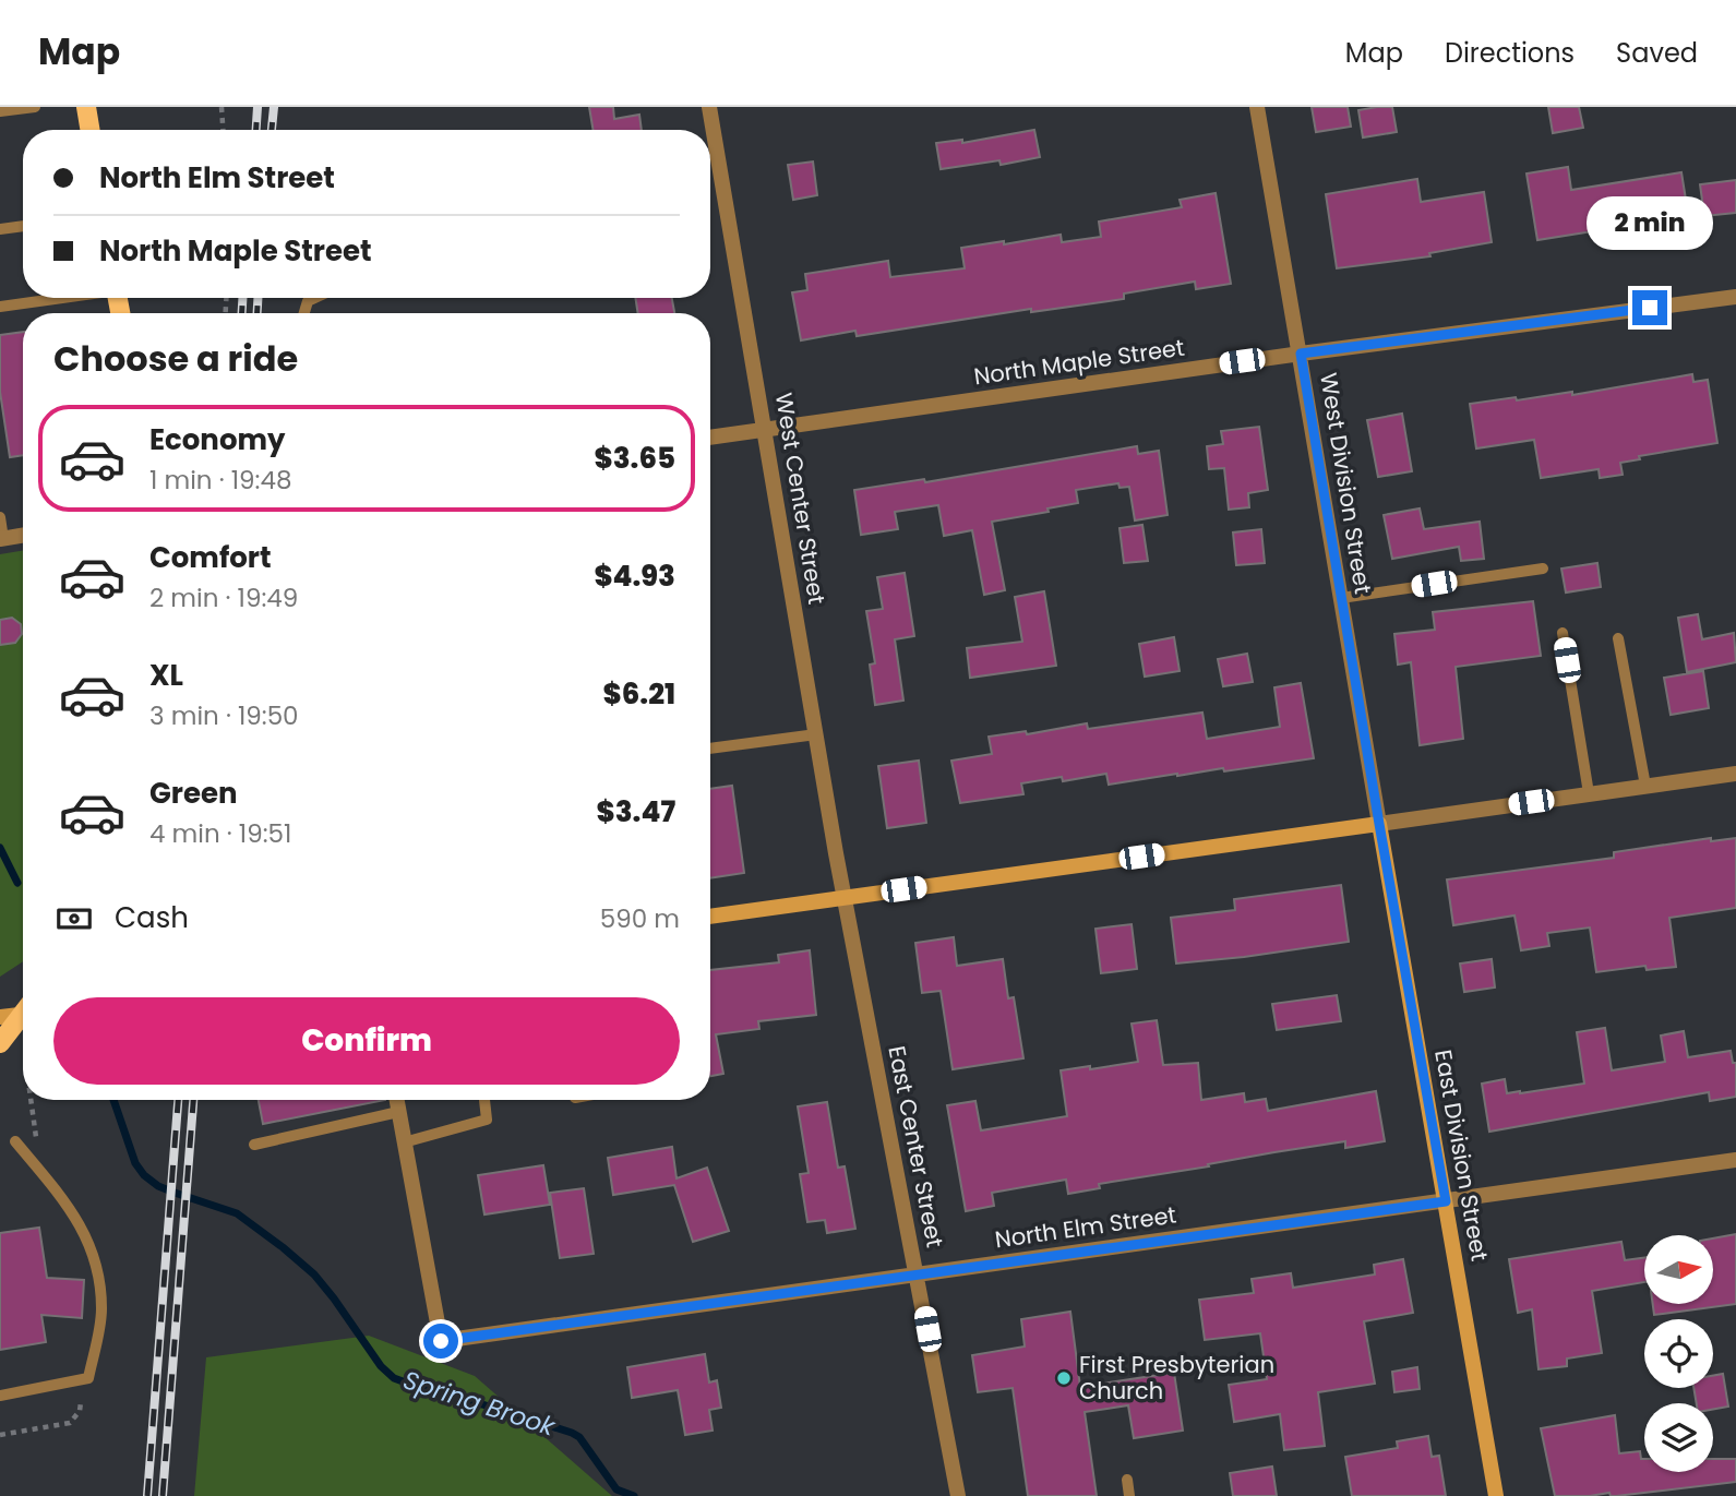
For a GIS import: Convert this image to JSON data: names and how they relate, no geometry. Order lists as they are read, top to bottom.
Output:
{
  "streets": {
    "street": [
      "North Maple Street",
      "West Division Street",
      "West Center Street",
      "East Center Street",
      "East Division Street",
      "North Elm Street"
    ]
  },
  "crossings": [
    ["North Maple Street", "West Division Street"],
    ["North Maple Street", "West Center Street"],
    ["West Division Street", "East Division Street"],
    ["West Center Street", "East Center Street"],
    ["East Center Street", "North Elm Street"],
    ["East Division Street", "North Elm Street"]
  ],
  "water": ["Spring Brook"],
  "places": ["First Presbyterian Church"],
  "north": "right",
  "page": {
    "header": "Map",
    "nav": ["Map", "Directions", "Saved"],
    "banner": ["North Elm Street", "North Maple Street"],
    "bubble": "2 min",
    "heading": "Choose a ride",
    "list": [
      {
        "name": "Economy",
        "note": "1 min · 19:48",
        "value": "$3.65"
      },
      {
        "name": "Comfort",
        "note": "2 min · 19:49",
        "value": "$4.93"
      },
      {
        "name": "XL",
        "note": "3 min · 19:50",
        "value": "$6.21"
      },
      {
        "name": "Green",
        "note": "4 min · 19:51",
        "value": "$3.47"
      }
    ],
    "pay": ["Cash", "590 m"],
    "buttons": "Confirm"
  }
}
